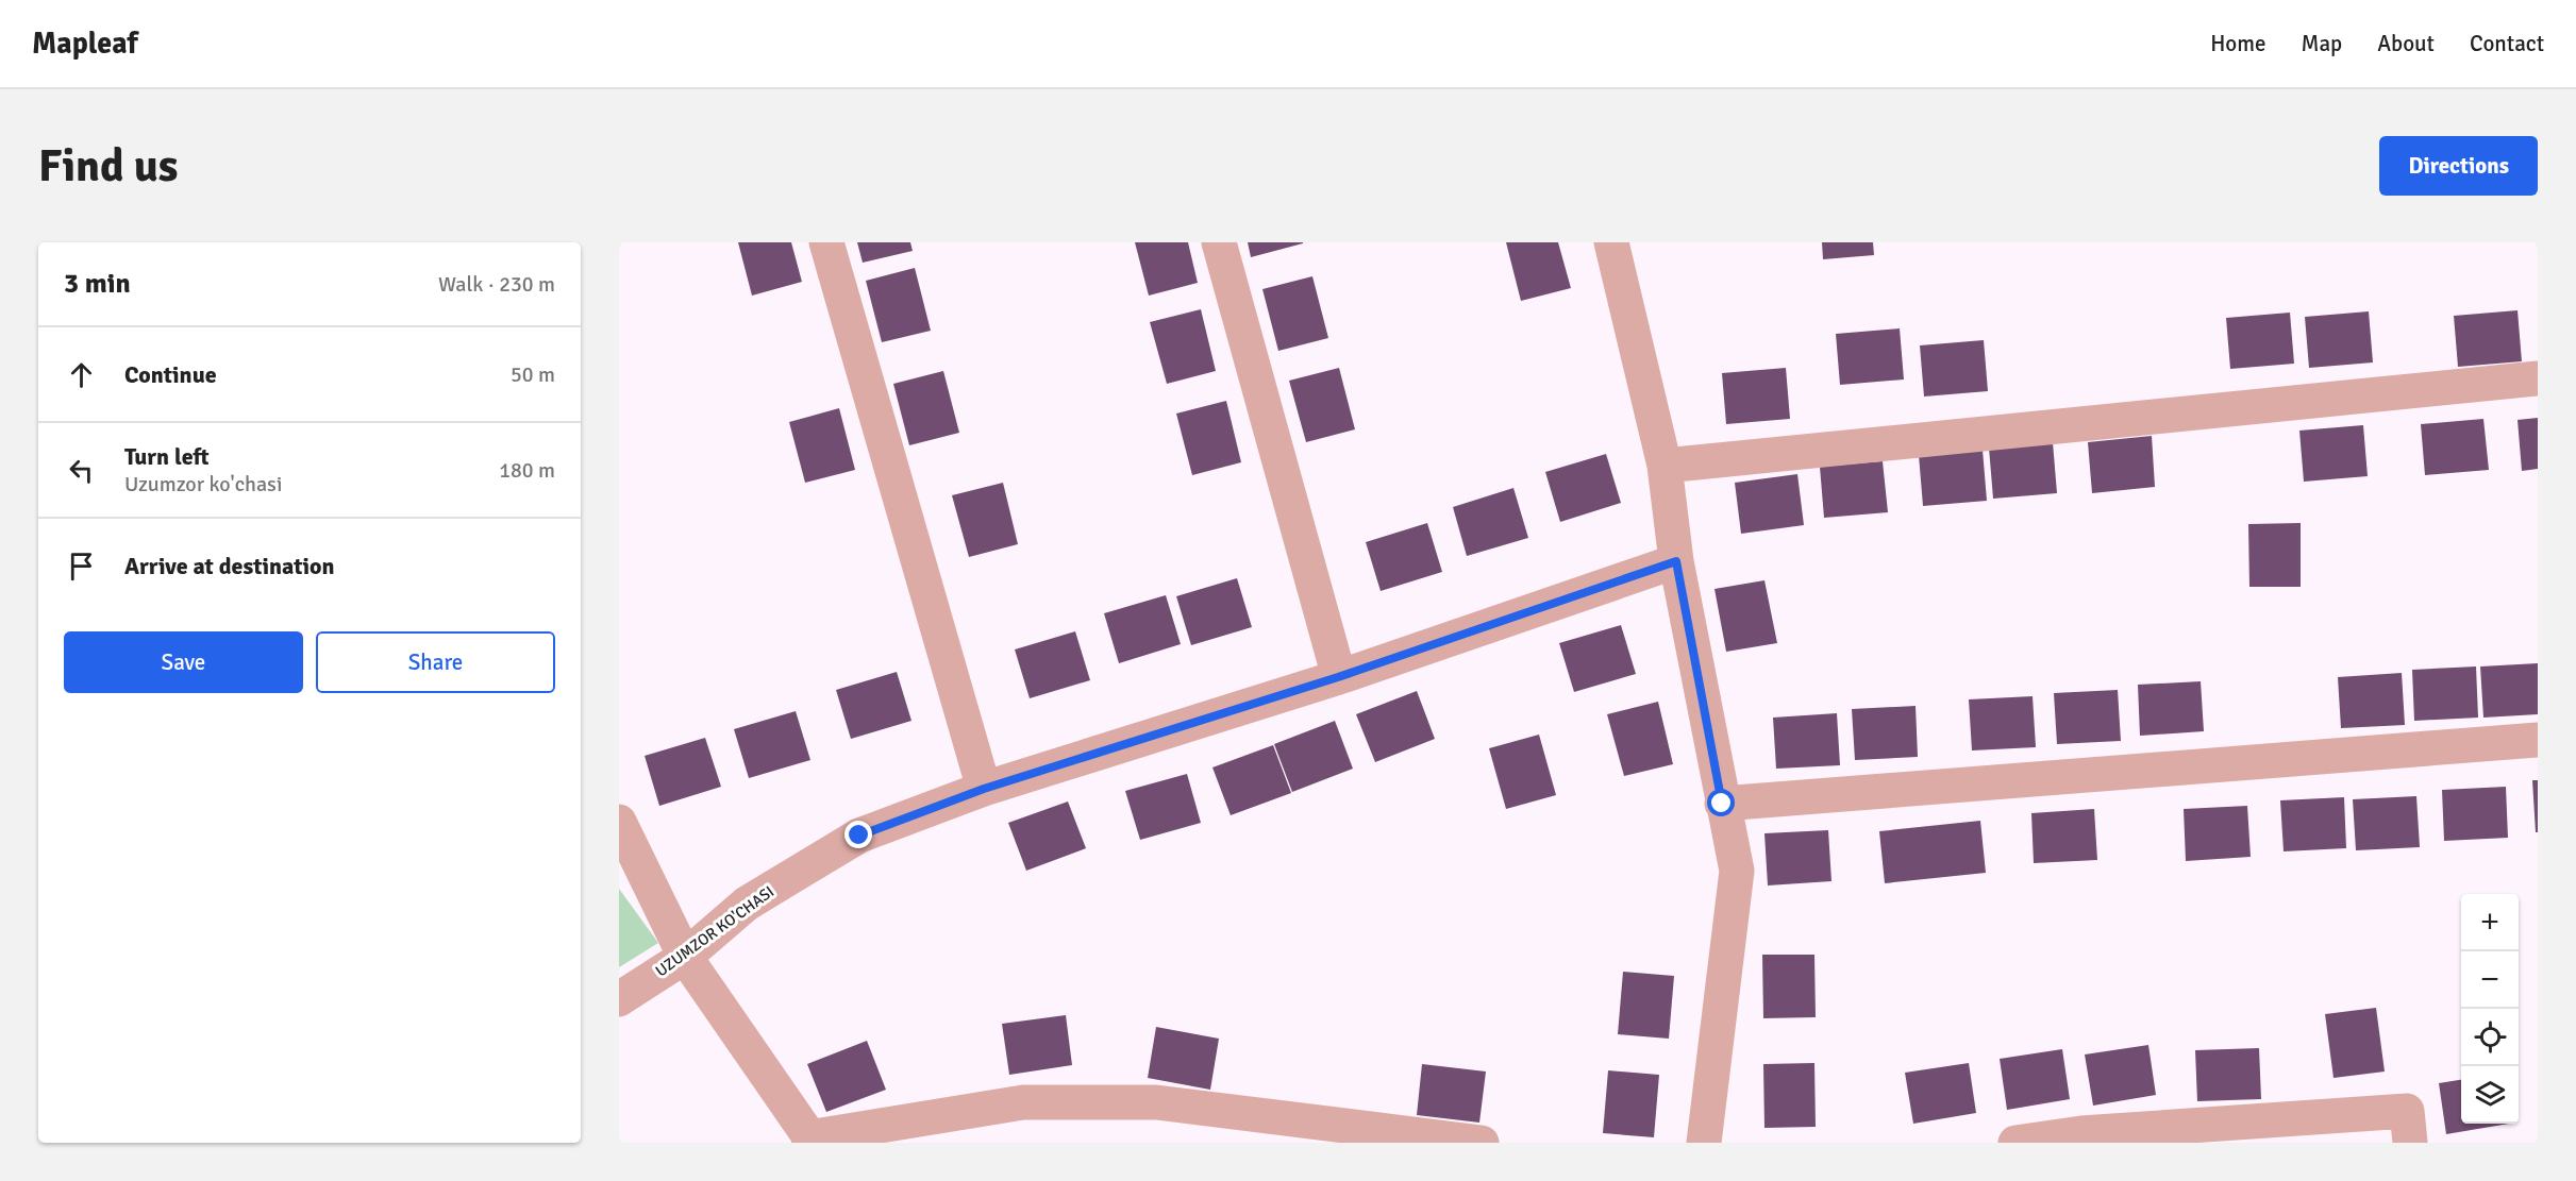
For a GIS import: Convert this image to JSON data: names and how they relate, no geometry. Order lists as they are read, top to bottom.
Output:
{
  "streets": {
    "street": ["UZUMZOR KO'CHASI"]
  },
  "page": {
    "header": "Mapleaf",
    "nav": [
      "Home",
      "Map",
      "About",
      "Contact"
    ],
    "buttons": [
      "Directions",
      ["Save", "Share"]
    ],
    "title": "Find us",
    "heading": ["3 min", "Walk · 230 m"],
    "list": [
      ["Continue", "50 m"],
      ["Turn left", "Uzumzor ko'chasi", "180 m"],
      "Arrive at destination"
    ],
    "map_buttons": ["+", "−"]
  }
}
